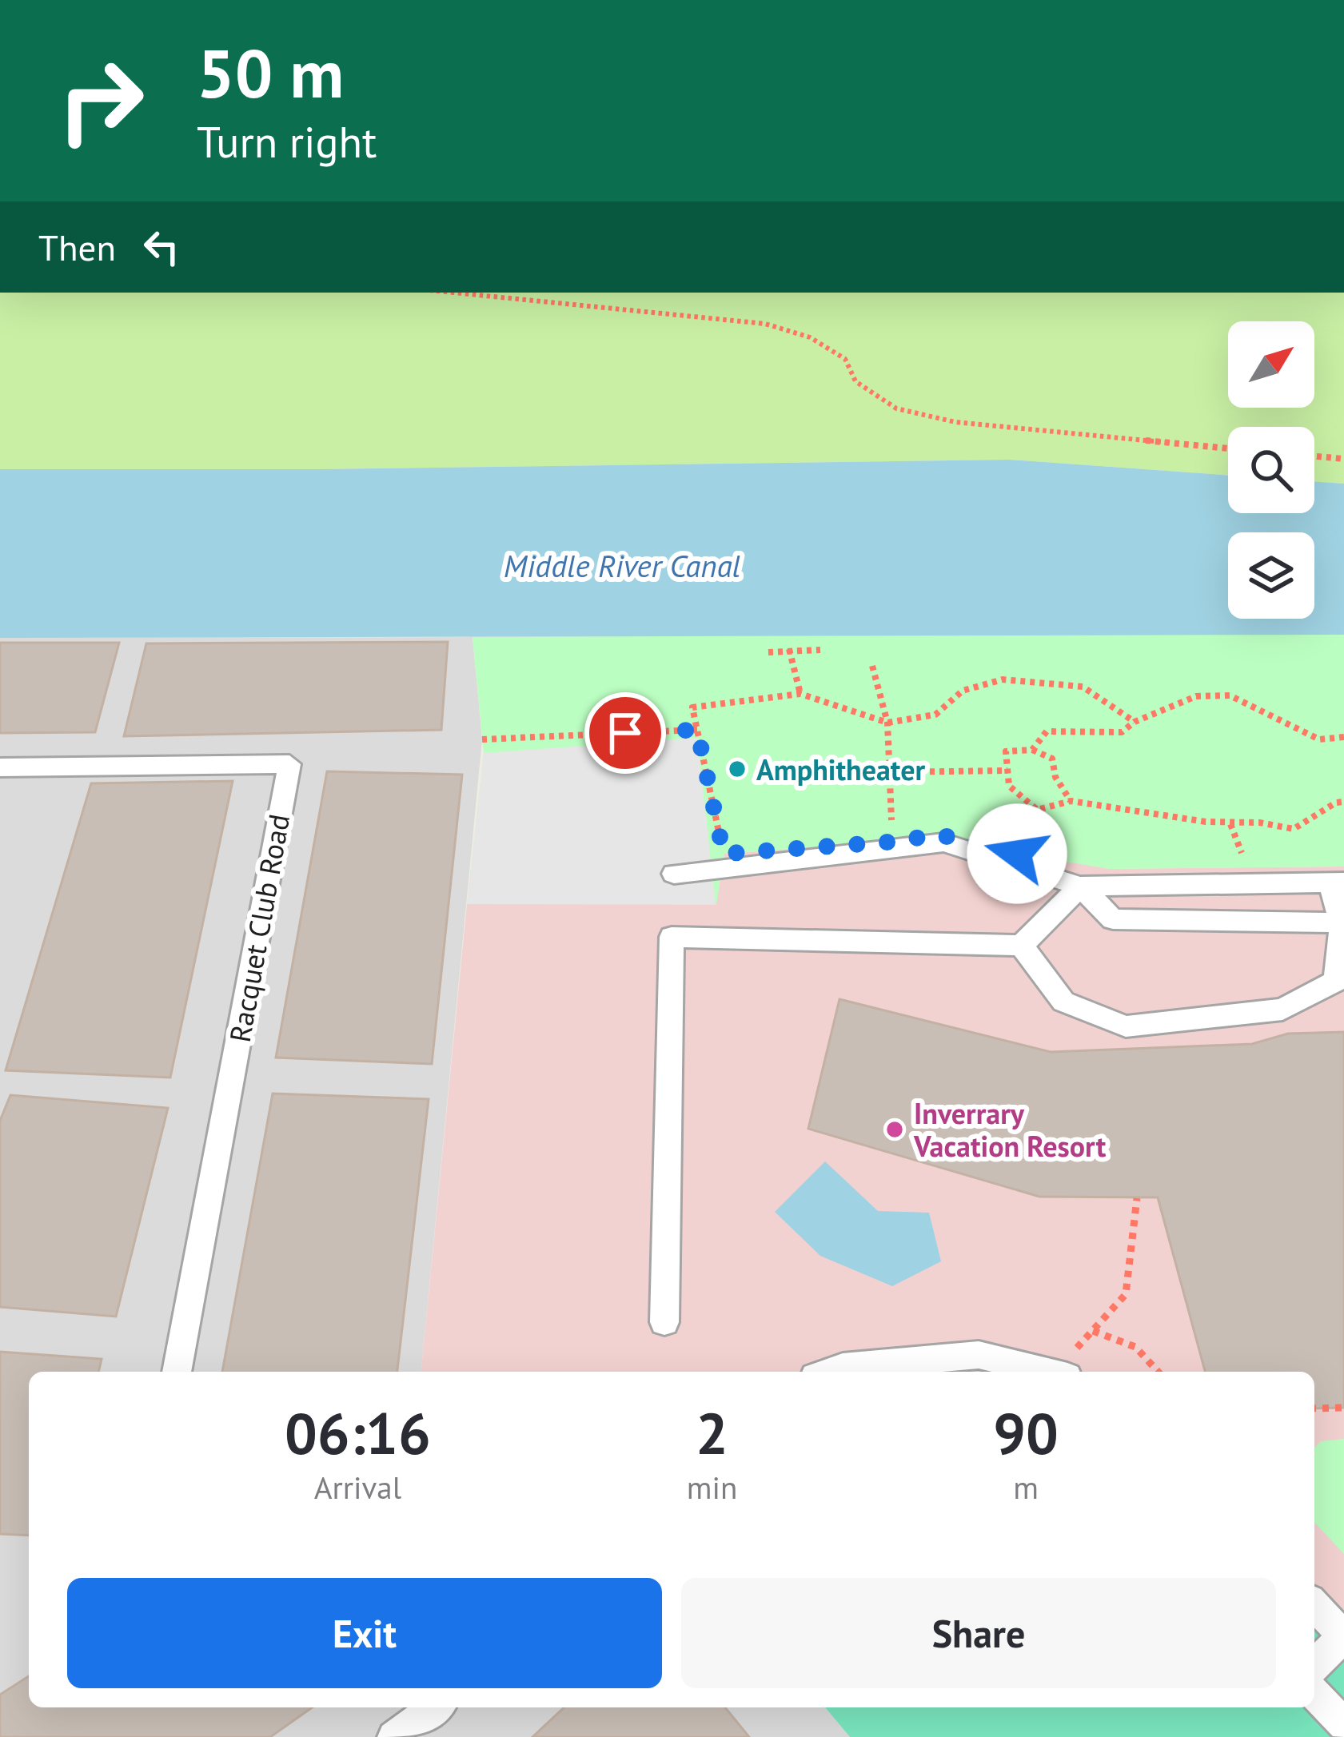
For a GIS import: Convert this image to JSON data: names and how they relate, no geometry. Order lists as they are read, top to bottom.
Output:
{
  "streets": {
    "lane": ["Racquet Club Road"]
  },
  "water": ["Middle River Canal"],
  "places": ["Amphitheater", "Inverrary Vacation Resort"],
  "north": "top right",
  "page": {
    "turn": ["50 m", "Turn right"],
    "then": "Then",
    "eta": [
      "06:16",
      "Arrival",
      "2",
      "min",
      "90",
      "m"
    ],
    "buttons": ["Exit", "Share"]
  }
}
